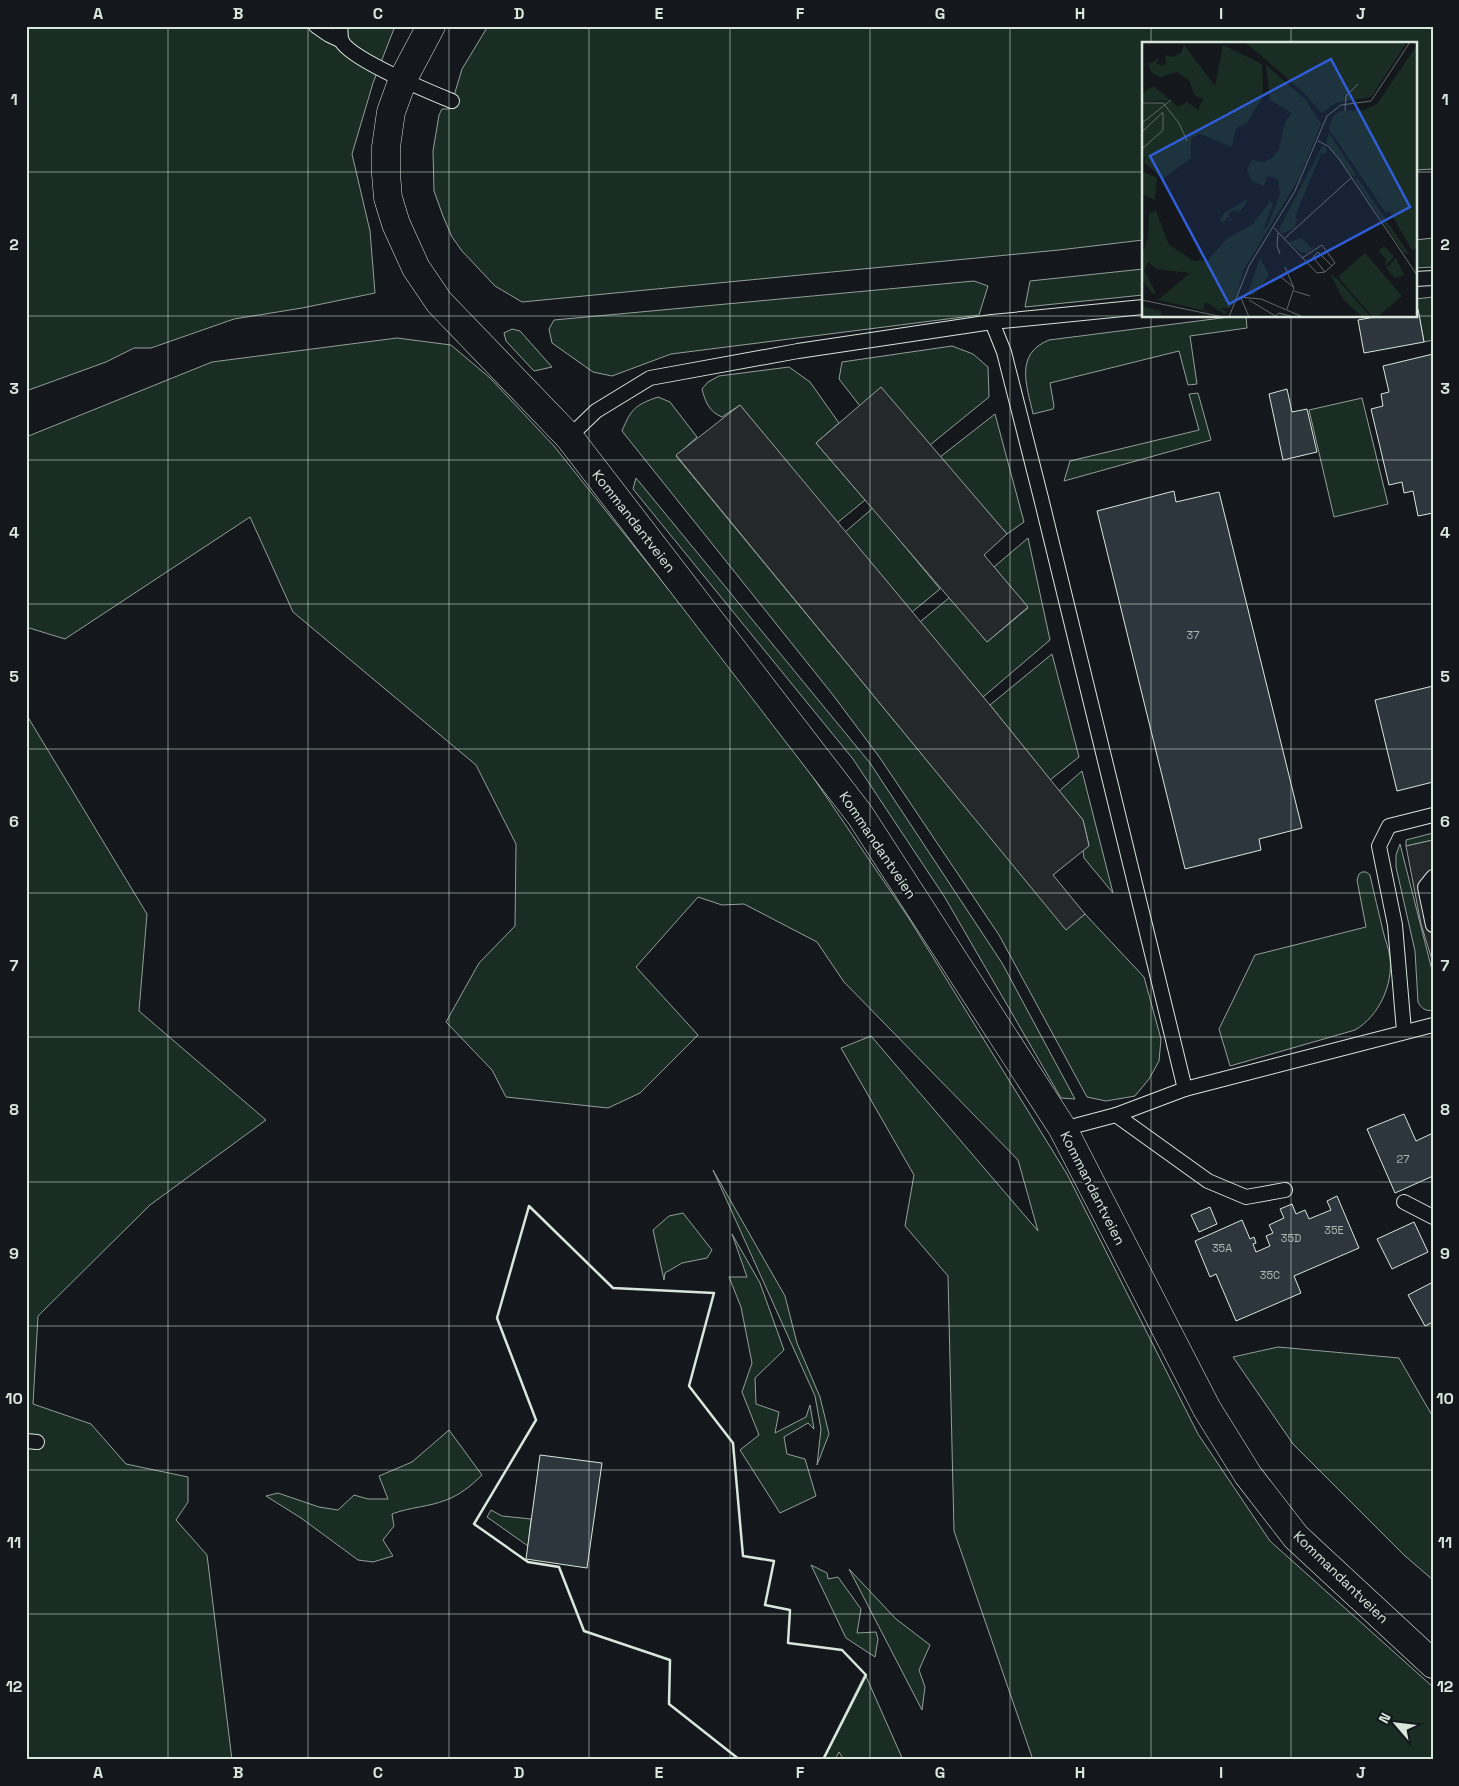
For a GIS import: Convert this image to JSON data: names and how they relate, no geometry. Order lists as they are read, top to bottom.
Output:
{
  "streets": {
    "street": ["Kommandantveien"]
  },
  "house_numbers": [
    "37",
    "27",
    "35E",
    "35D",
    "35A",
    "35C"
  ],
  "north": "top left",
  "grid": {
    "columns": [
      "A",
      "B",
      "C",
      "D",
      "E",
      "F",
      "G",
      "H",
      "I",
      "J"
    ],
    "rows": [
      "1",
      "2",
      "3",
      "4",
      "5",
      "6",
      "7",
      "8",
      "9",
      "10",
      "11",
      "12"
    ]
  }
}
